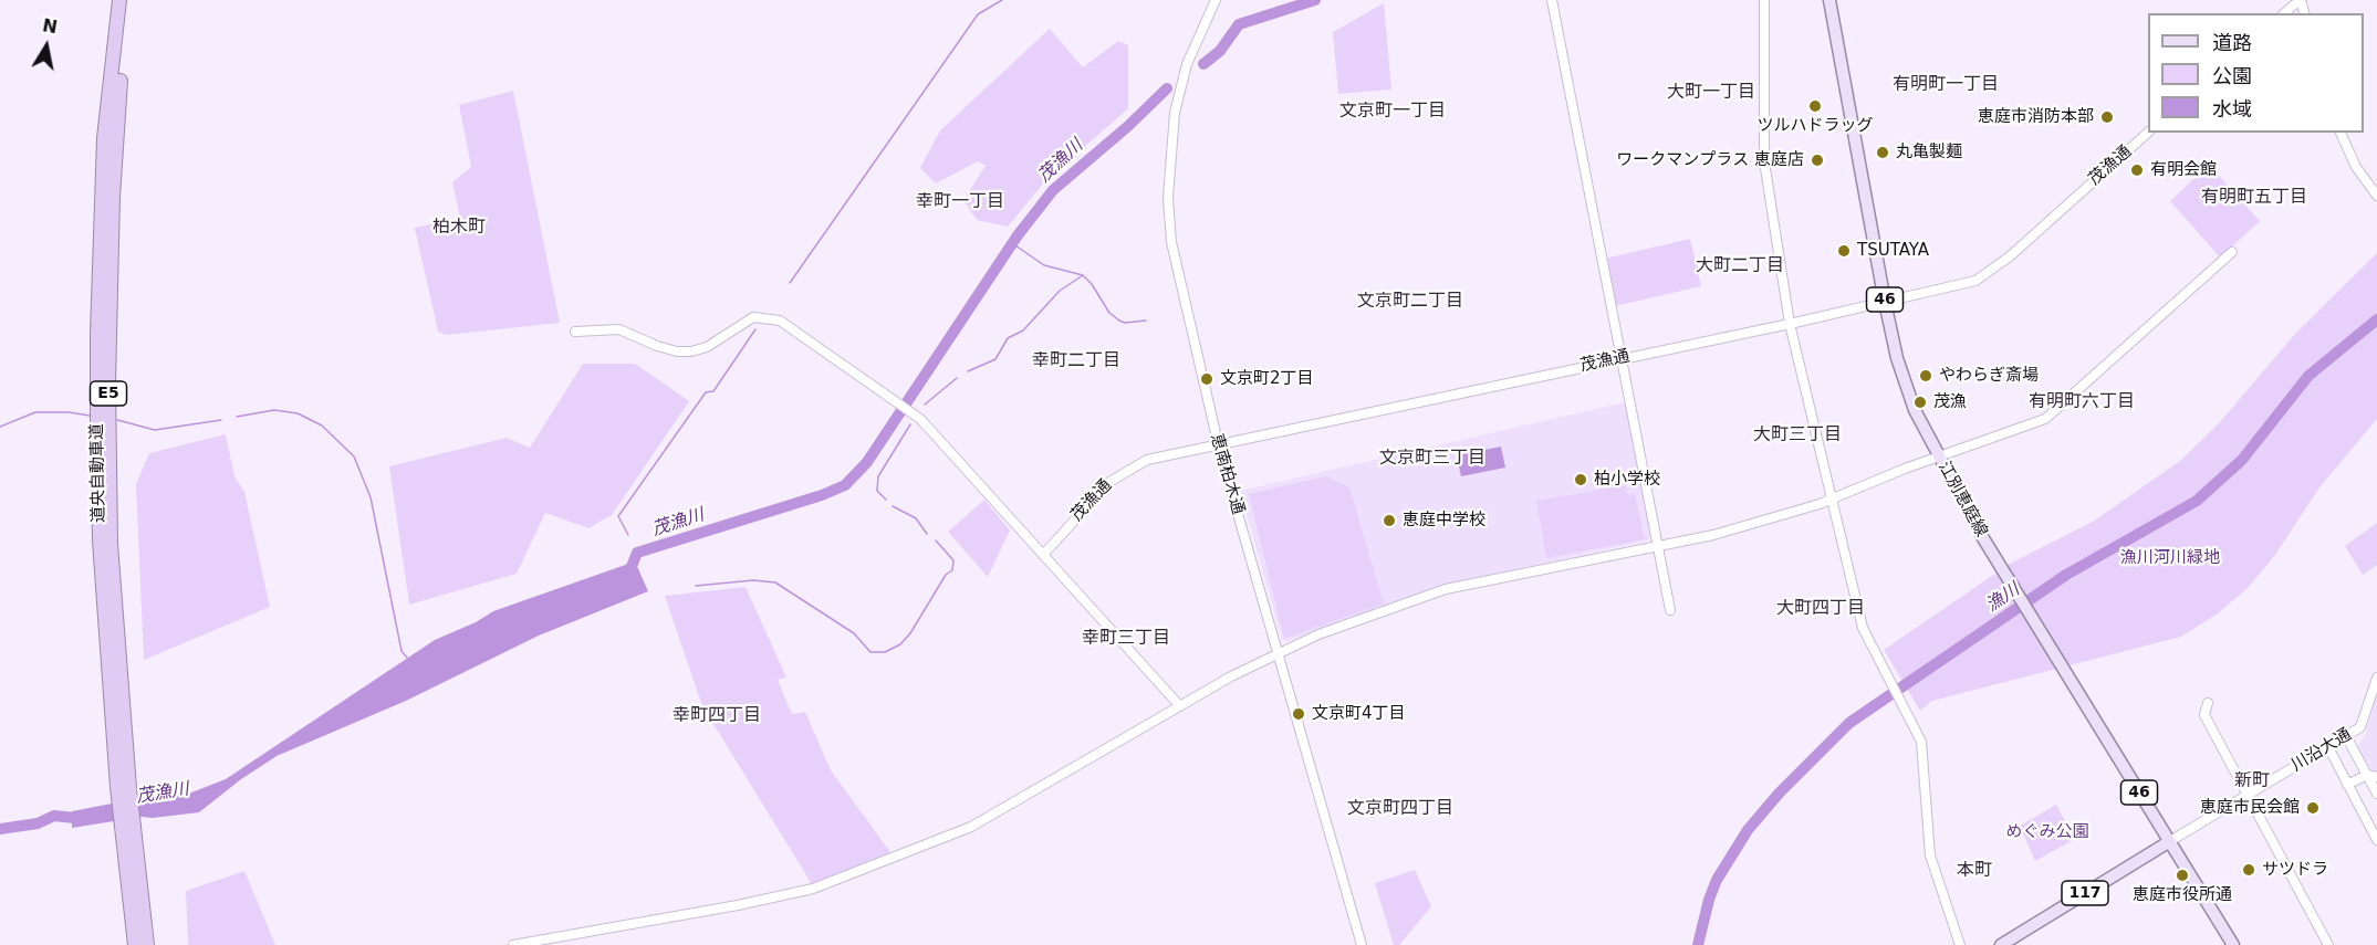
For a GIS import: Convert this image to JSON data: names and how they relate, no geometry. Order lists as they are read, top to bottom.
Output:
{
  "streets": {
    "highway": ["E5", "道央自動車道"],
    "main road": ["46", "江別恵庭線", "117"],
    "street": ["茂漁通", "恵南柏木通", "川沿大通"]
  },
  "crossings": [
    ["茂漁通", "恵南柏木通"],
    ["茂漁通", "江別恵庭線"],
    ["江別恵庭線", "川沿大通"],
    ["江別恵庭線", "117"],
    ["川沿大通", "117"]
  ],
  "districts": [
    "有明町一丁目",
    "大町一丁目",
    "文京町一丁目",
    "有明町五丁目",
    "幸町一丁目",
    "柏木町",
    "大町二丁目",
    "文京町二丁目",
    "幸町二丁目",
    "有明町六丁目",
    "大町三丁目",
    "文京町三丁目",
    "大町四丁目",
    "幸町三丁目",
    "幸町四丁目",
    "新町",
    "文京町四丁目",
    "本町"
  ],
  "water": ["茂漁川", "漁川"],
  "parks": ["漁川河川緑地", "めぐみ公園"],
  "places": [
    "ツルハドラッグ",
    "恵庭市消防本部",
    "丸亀製麺",
    "ワークマンプラス 恵庭店",
    "有明会館",
    "TSUTAYA",
    "やわらぎ斎場",
    "文京町2丁目",
    "茂漁",
    "柏小学校",
    "恵庭中学校",
    "文京町4丁目",
    "恵庭市民会館",
    "サツドラ",
    "恵庭市役所通"
  ],
  "legend": ["道路", "公園", "水域"],
  "north": "top"
}
